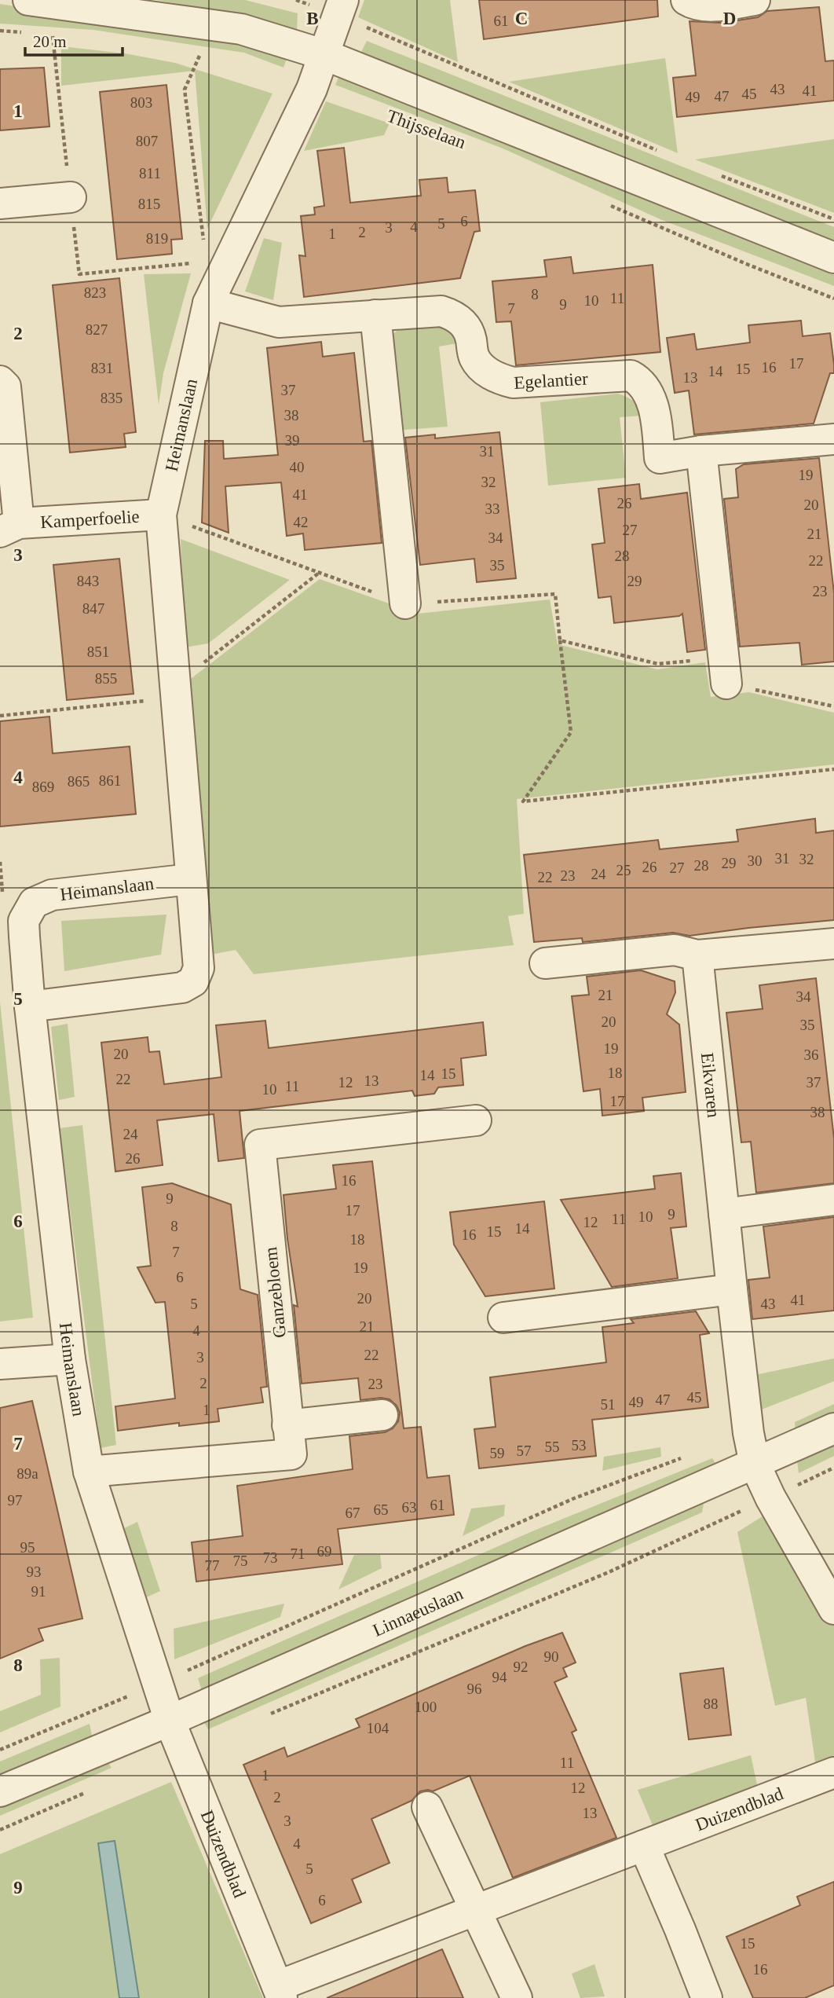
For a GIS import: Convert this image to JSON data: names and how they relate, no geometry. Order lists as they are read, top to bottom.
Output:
{
  "streets": {
    "street": [
      "Thijsselaan",
      "Egelantier",
      "Heimanslaan",
      "Kamperfoelie",
      "Eikvaren",
      "Ganzebloem",
      "Linnaeuslaan",
      "Duizendblad"
    ]
  },
  "crossings": [
    ["Thijsselaan", "Heimanslaan"],
    ["Egelantier", "Heimanslaan"],
    ["Heimanslaan", "Kamperfoelie"],
    ["Heimanslaan", "Ganzebloem"],
    ["Heimanslaan", "Linnaeuslaan"],
    ["Heimanslaan", "Duizendblad"],
    ["Eikvaren", "Linnaeuslaan"],
    ["Linnaeuslaan", "Duizendblad"]
  ],
  "house_numbers": [
    "61",
    "43",
    "41",
    "45",
    "47",
    "49",
    "803",
    "807",
    "811",
    "815",
    "6",
    "5",
    "4",
    "3",
    "2",
    "1",
    "819",
    "823",
    "8",
    "11",
    "10",
    "9",
    "7",
    "827",
    "17",
    "16",
    "831",
    "15",
    "14",
    "13",
    "37",
    "835",
    "38",
    "39",
    "31",
    "40",
    "19",
    "32",
    "41",
    "26",
    "20",
    "33",
    "42",
    "27",
    "21",
    "34",
    "28",
    "22",
    "35",
    "843",
    "29",
    "23",
    "847",
    "851",
    "855",
    "861",
    "865",
    "869",
    "31",
    "32",
    "30",
    "29",
    "28",
    "26",
    "27",
    "25",
    "24",
    "23",
    "22",
    "21",
    "34",
    "20",
    "35",
    "19",
    "20",
    "36",
    "18",
    "15",
    "14",
    "22",
    "13",
    "12",
    "37",
    "11",
    "10",
    "17",
    "38",
    "24",
    "26",
    "16",
    "9",
    "17",
    "9",
    "10",
    "11",
    "12",
    "8",
    "14",
    "15",
    "16",
    "18",
    "7",
    "19",
    "6",
    "20",
    "41",
    "5",
    "43",
    "21",
    "4",
    "22",
    "3",
    "2",
    "23",
    "45",
    "47",
    "49",
    "51",
    "1",
    "53",
    "55",
    "57",
    "59",
    "89a",
    "97",
    "61",
    "63",
    "65",
    "67",
    "95",
    "69",
    "71",
    "73",
    "75",
    "77",
    "93",
    "91",
    "90",
    "92",
    "94",
    "96",
    "88",
    "100",
    "104",
    "11",
    "1",
    "12",
    "2",
    "13",
    "3",
    "4",
    "5",
    "6",
    "15",
    "16"
  ],
  "scale_bar": "20 m",
  "grid": {
    "columns": ["B", "C", "D"],
    "rows": [
      "1",
      "2",
      "3",
      "4",
      "5",
      "6",
      "7",
      "8",
      "9"
    ]
  }
}
